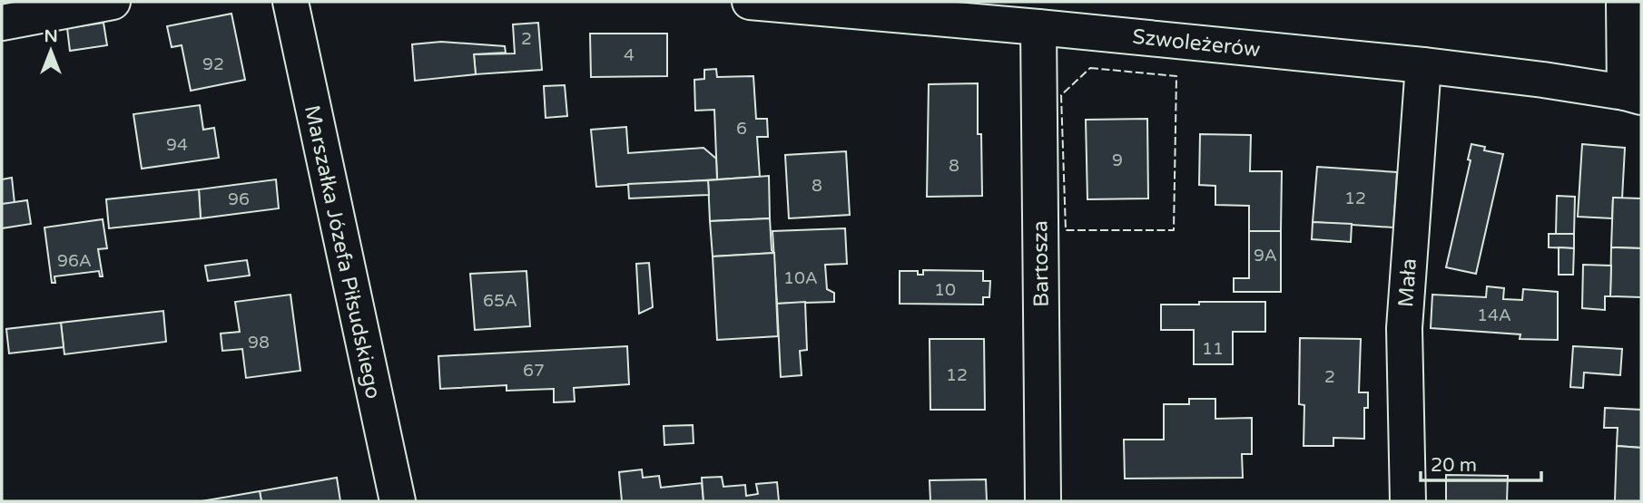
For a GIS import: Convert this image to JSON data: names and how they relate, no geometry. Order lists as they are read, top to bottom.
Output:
{
  "streets": {
    "street": [
      "Szwoleżerów",
      "Marszałka Józefa Piłsudskiego",
      "Bartosza",
      "Mała"
    ]
  },
  "crossings": [
    ["Szwoleżerów", "Bartosza"],
    ["Szwoleżerów", "Mała"]
  ],
  "house_numbers": [
    "2",
    "4",
    "92",
    "6",
    "94",
    "9",
    "8",
    "8",
    "12",
    "96",
    "9A",
    "96A",
    "10A",
    "10",
    "65A",
    "14A",
    "98",
    "11",
    "67",
    "12",
    "2"
  ],
  "scale_bar": "20 m",
  "north": "top"
}
